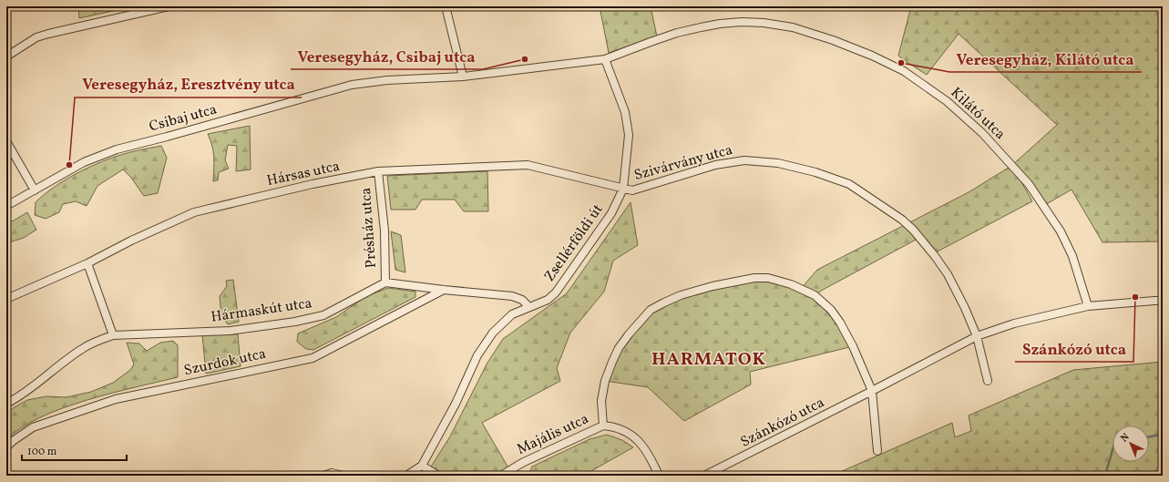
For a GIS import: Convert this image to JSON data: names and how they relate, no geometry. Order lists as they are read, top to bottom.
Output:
{
  "streets": {
    "street": [
      "Kilátó utca",
      "Csibaj utca",
      "Szivárvány utca",
      "Hársas utca",
      "Présház utca",
      "Zsellérföldi út",
      "Hármaskút utca",
      "Szurdok utca",
      "Szánkózó utca",
      "Majális utca"
    ]
  },
  "crossings": [
    ["Kilátó utca", "Csibaj utca"],
    ["Kilátó utca", "Zsellérföldi út"],
    ["Kilátó utca", "Szánkózó utca"],
    ["Csibaj utca", "Zsellérföldi út"],
    ["Szivárvány utca", "Hársas utca"],
    ["Szivárvány utca", "Zsellérföldi út"],
    ["Szivárvány utca", "Szánkózó utca"],
    ["Hársas utca", "Présház utca"],
    ["Hársas utca", "Zsellérföldi út"],
    ["Présház utca", "Hármaskút utca"]
  ],
  "districts": ["HARMATOK"],
  "places": [
    "Veresegyház, Csibaj utca",
    "Veresegyház, Kilátó utca",
    "Veresegyház, Eresztvény utca",
    "Szánkózó utca"
  ],
  "scale_bar": "100 m",
  "north": "top left"
}
